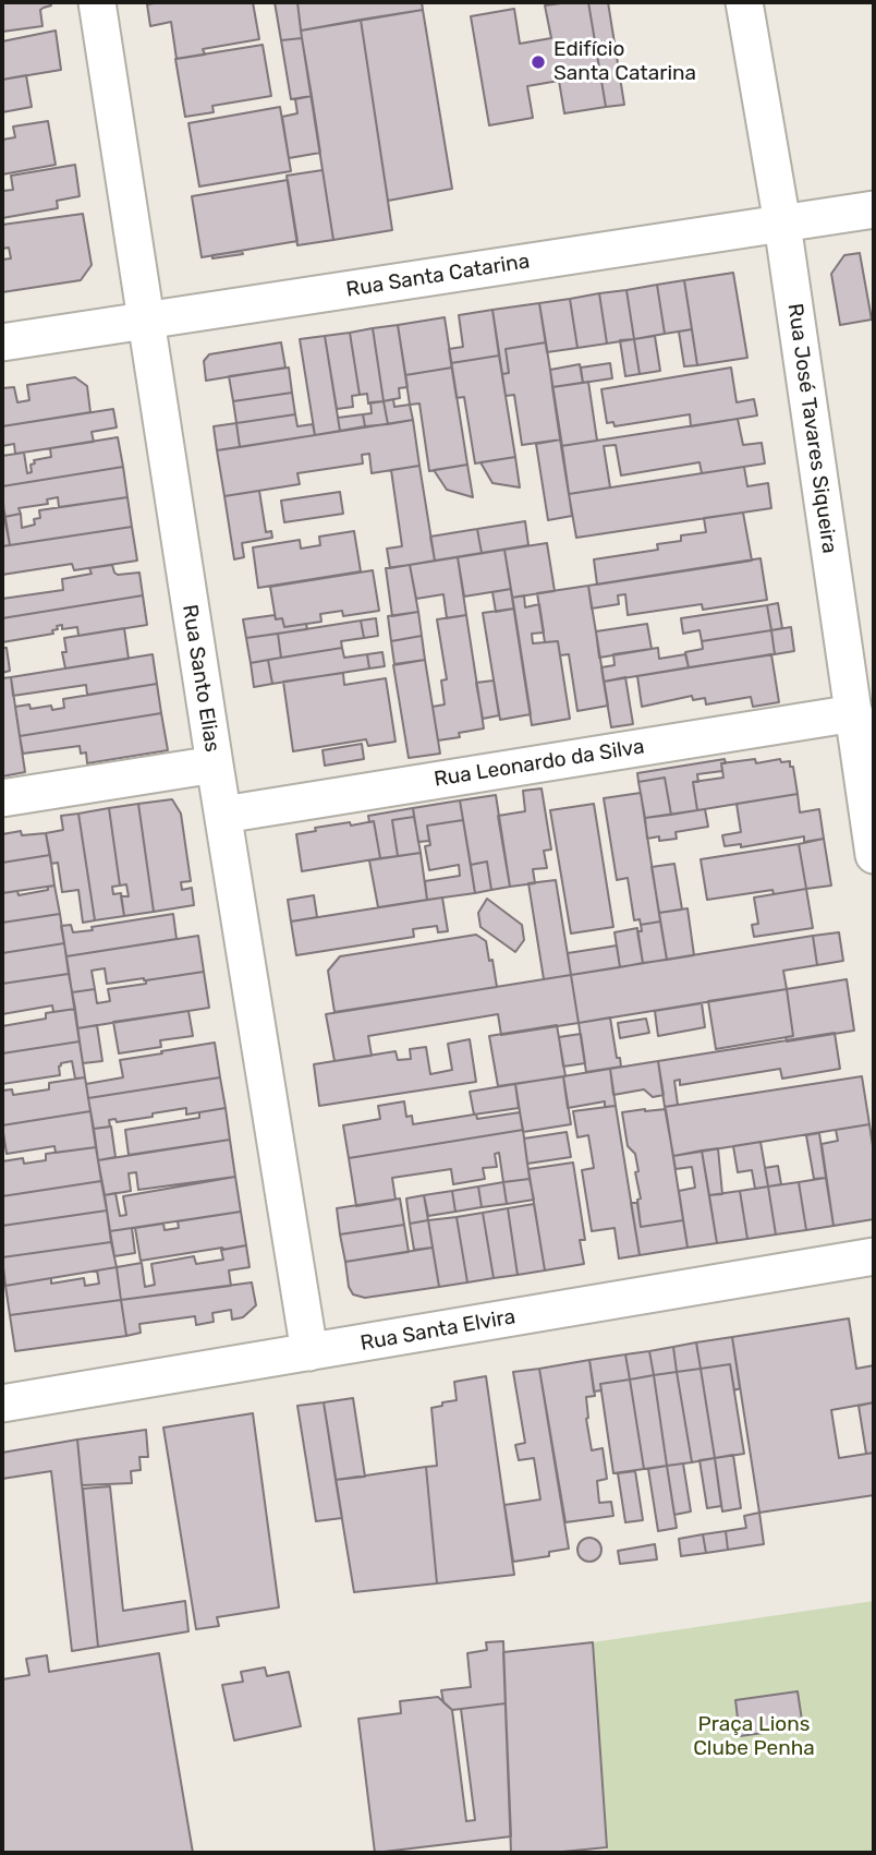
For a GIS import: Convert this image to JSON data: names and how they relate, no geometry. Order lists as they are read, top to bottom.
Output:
{
  "streets": {
    "street": [
      "Rua Santa Catarina",
      "Rua José Tavares Siqueira",
      "Rua Santo Elias",
      "Rua Leonardo da Silva",
      "Rua Santa Elvira"
    ]
  },
  "crossings": [
    ["Rua Santa Catarina", "Rua José Tavares Siqueira"],
    ["Rua Santa Catarina", "Rua Santo Elias"],
    ["Rua José Tavares Siqueira", "Rua Leonardo da Silva"],
    ["Rua Santo Elias", "Rua Leonardo da Silva"],
    ["Rua Santo Elias", "Rua Santa Elvira"]
  ],
  "parks": ["Praça Lions Clube Penha"],
  "places": ["Edifício Santa Catarina"]
}
